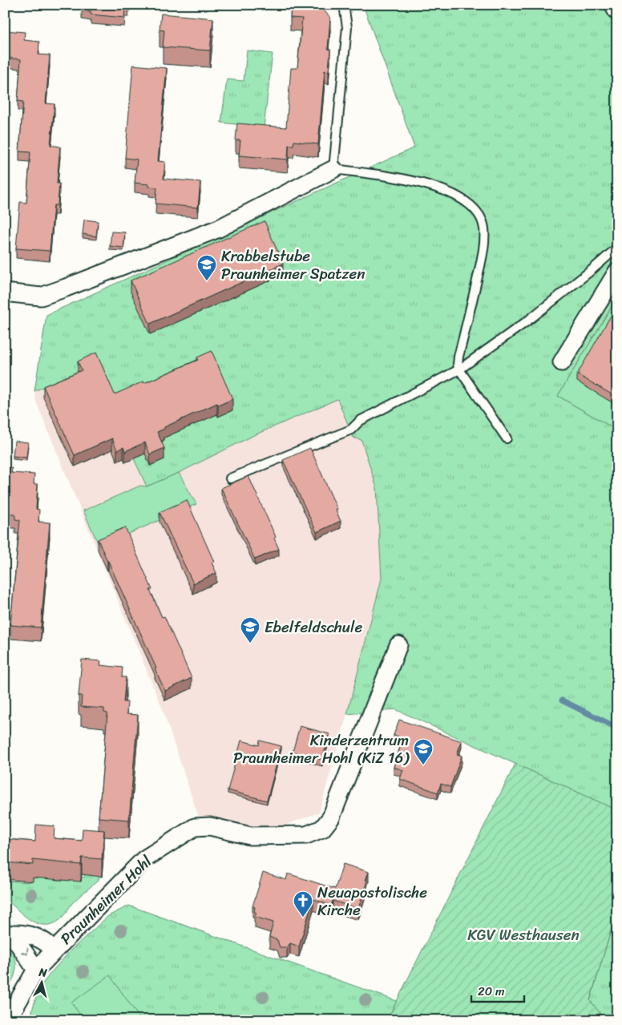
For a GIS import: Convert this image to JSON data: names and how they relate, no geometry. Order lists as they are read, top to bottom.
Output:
{
  "streets": {
    "street": ["Praunheimer Hohl"]
  },
  "parks": ["KGV Westhausen"],
  "places": {
    "school or university": ["Krabbelstube Praunheimer Spatzen", "Ebelfeldschule", "Kinderzentrum Praunheimer Hohl (KiZ 16)"],
    "church": ["Neuapostolische Kirche"]
  },
  "scale_bar": "20 m",
  "north": "top"
}
